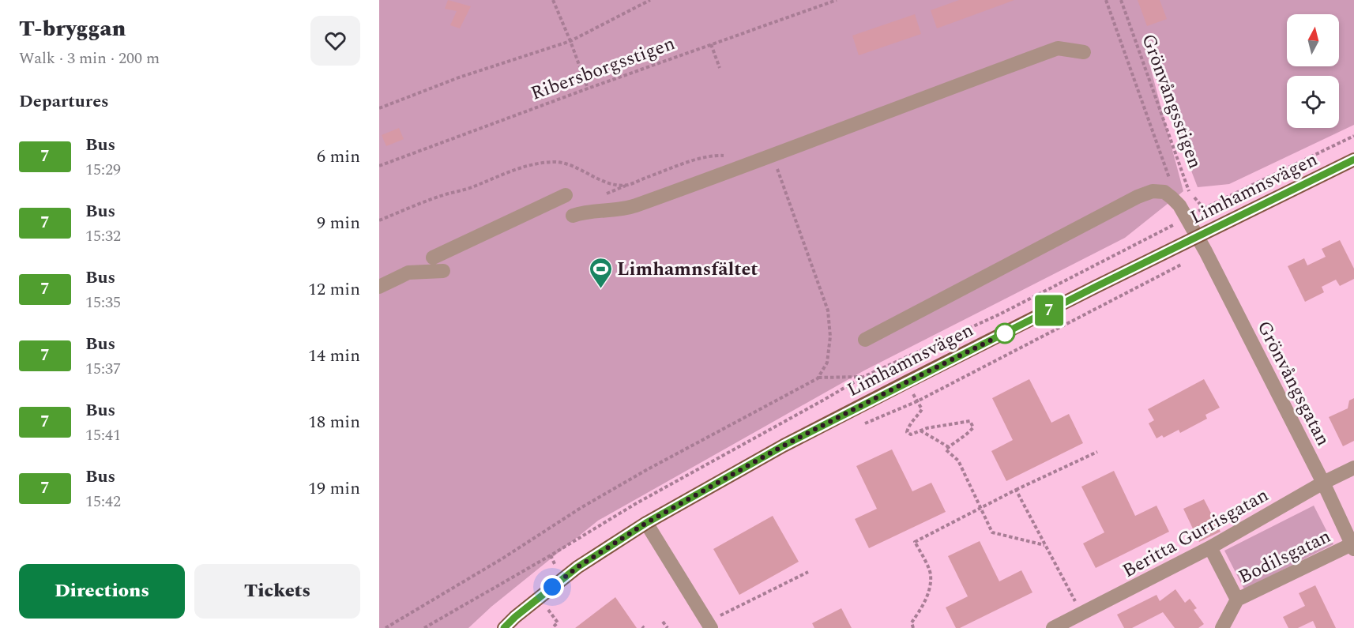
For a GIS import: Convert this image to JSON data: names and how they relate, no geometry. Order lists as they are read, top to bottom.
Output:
{
  "streets": {
    "main road": ["Limhamnsvägen"],
    "street": ["Grönvångsgatan", "Beritta Gurrisgatan", "Bodilsgatan"],
    "path": ["Ribersborgsstigen", "Grönvångsstigen"]
  },
  "crossings": [
    ["Grönvångsstigen", "Grönvångsgatan"],
    ["Limhamnsvägen", "Grönvångsgatan"],
    ["Grönvångsgatan", "Beritta Gurrisgatan"],
    ["Grönvångsgatan", "Bodilsgatan"]
  ],
  "places": {
    "sports": ["Limhamnsfältet"]
  },
  "lines": ["bus line 7"],
  "north": "top",
  "page": {
    "heading": [
      ["T-bryggan", "Walk · 3 min · 200 m"],
      "Departures"
    ],
    "on_map": "7",
    "list": [
      {
        "mark": "7",
        "name": "Bus",
        "note": "15:29",
        "value": "6 min"
      },
      {
        "mark": "7",
        "name": "Bus",
        "note": "15:32",
        "value": "9 min"
      },
      {
        "mark": "7",
        "name": "Bus",
        "note": "15:35",
        "value": "12 min"
      },
      {
        "mark": "7",
        "name": "Bus",
        "note": "15:37",
        "value": "14 min"
      },
      {
        "mark": "7",
        "name": "Bus",
        "note": "15:41",
        "value": "18 min"
      },
      {
        "mark": "7",
        "name": "Bus",
        "note": "15:42",
        "value": "19 min"
      }
    ],
    "buttons": ["Directions", "Tickets"]
  }
}
